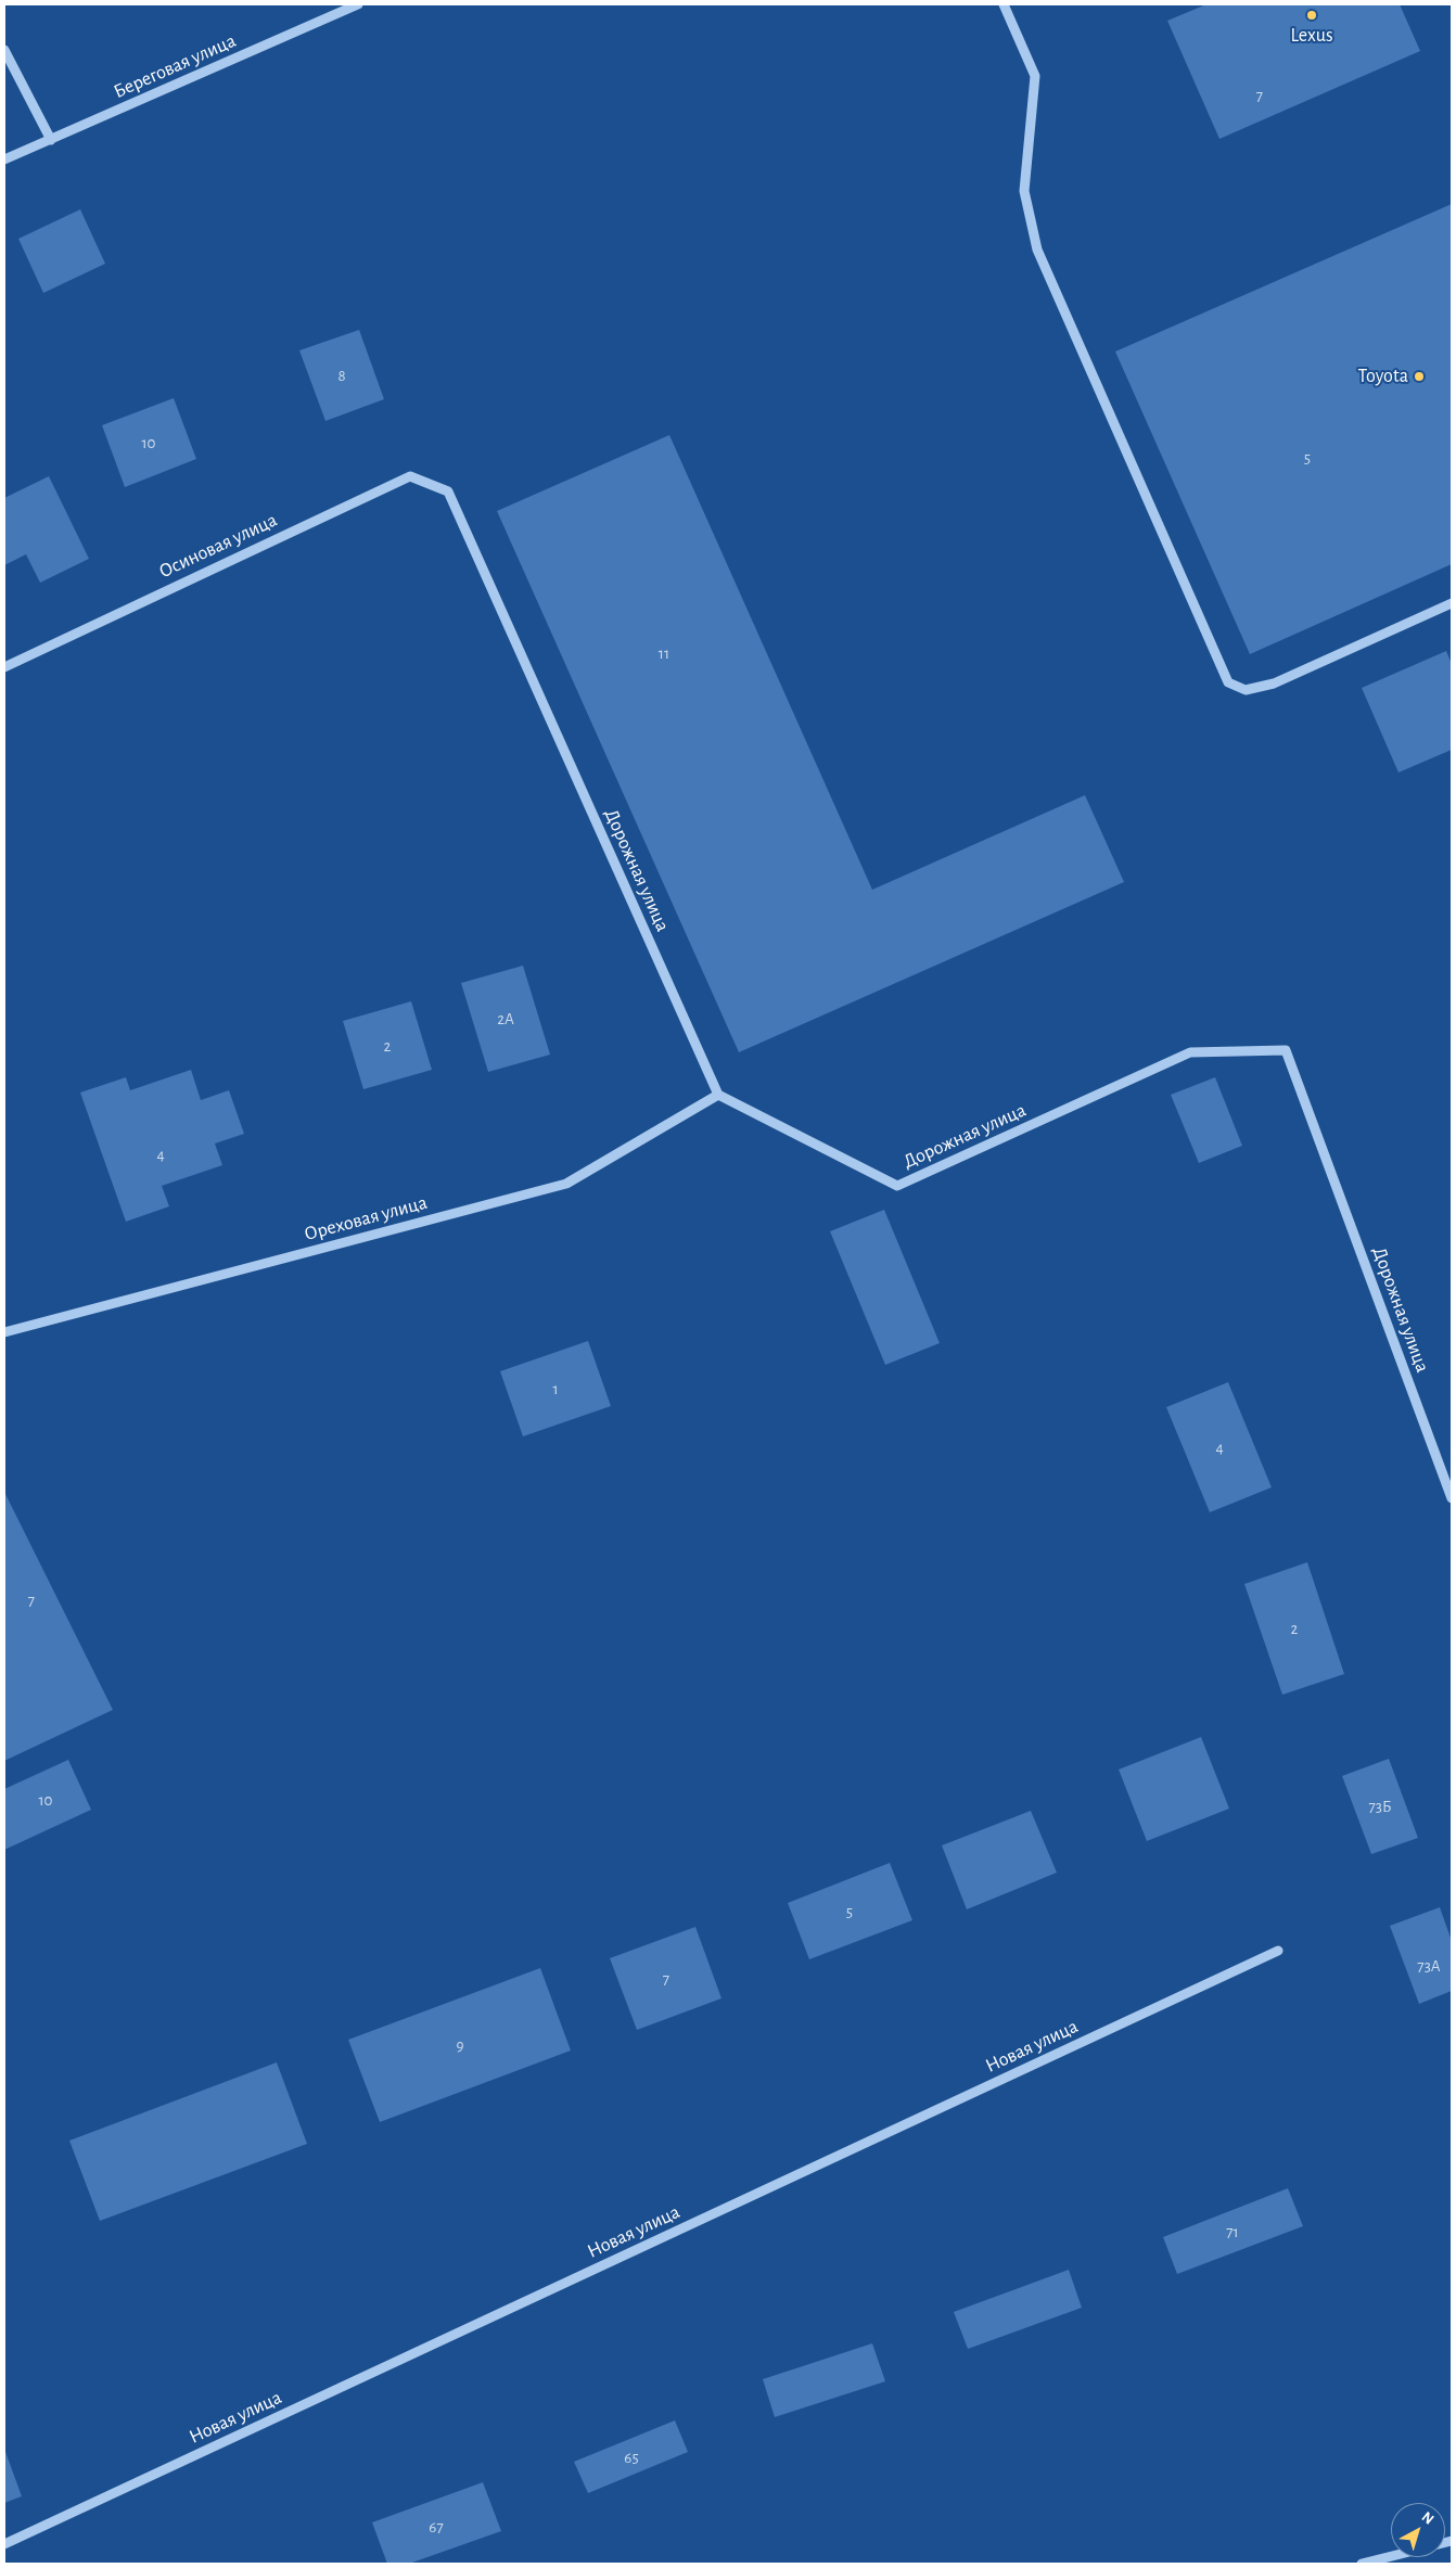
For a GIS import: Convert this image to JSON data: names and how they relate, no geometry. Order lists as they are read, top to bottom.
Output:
{
  "streets": {
    "street": [
      "Береговая улица",
      "Осиновая улица",
      "Дорожная улица",
      "Ореховая улица",
      "Новая улица"
    ]
  },
  "crossings": [
    ["Осиновая улица", "Дорожная улица"],
    ["Дорожная улица", "Ореховая улица"]
  ],
  "places": ["Lexus", "Toyota"],
  "house_numbers": [
    "7",
    "8",
    "10",
    "5",
    "11",
    "2А",
    "2",
    "4",
    "1",
    "4",
    "7",
    "2",
    "10",
    "73Б",
    "5",
    "73А",
    "7",
    "9",
    "71",
    "65",
    "67"
  ],
  "north": "top right"
}
